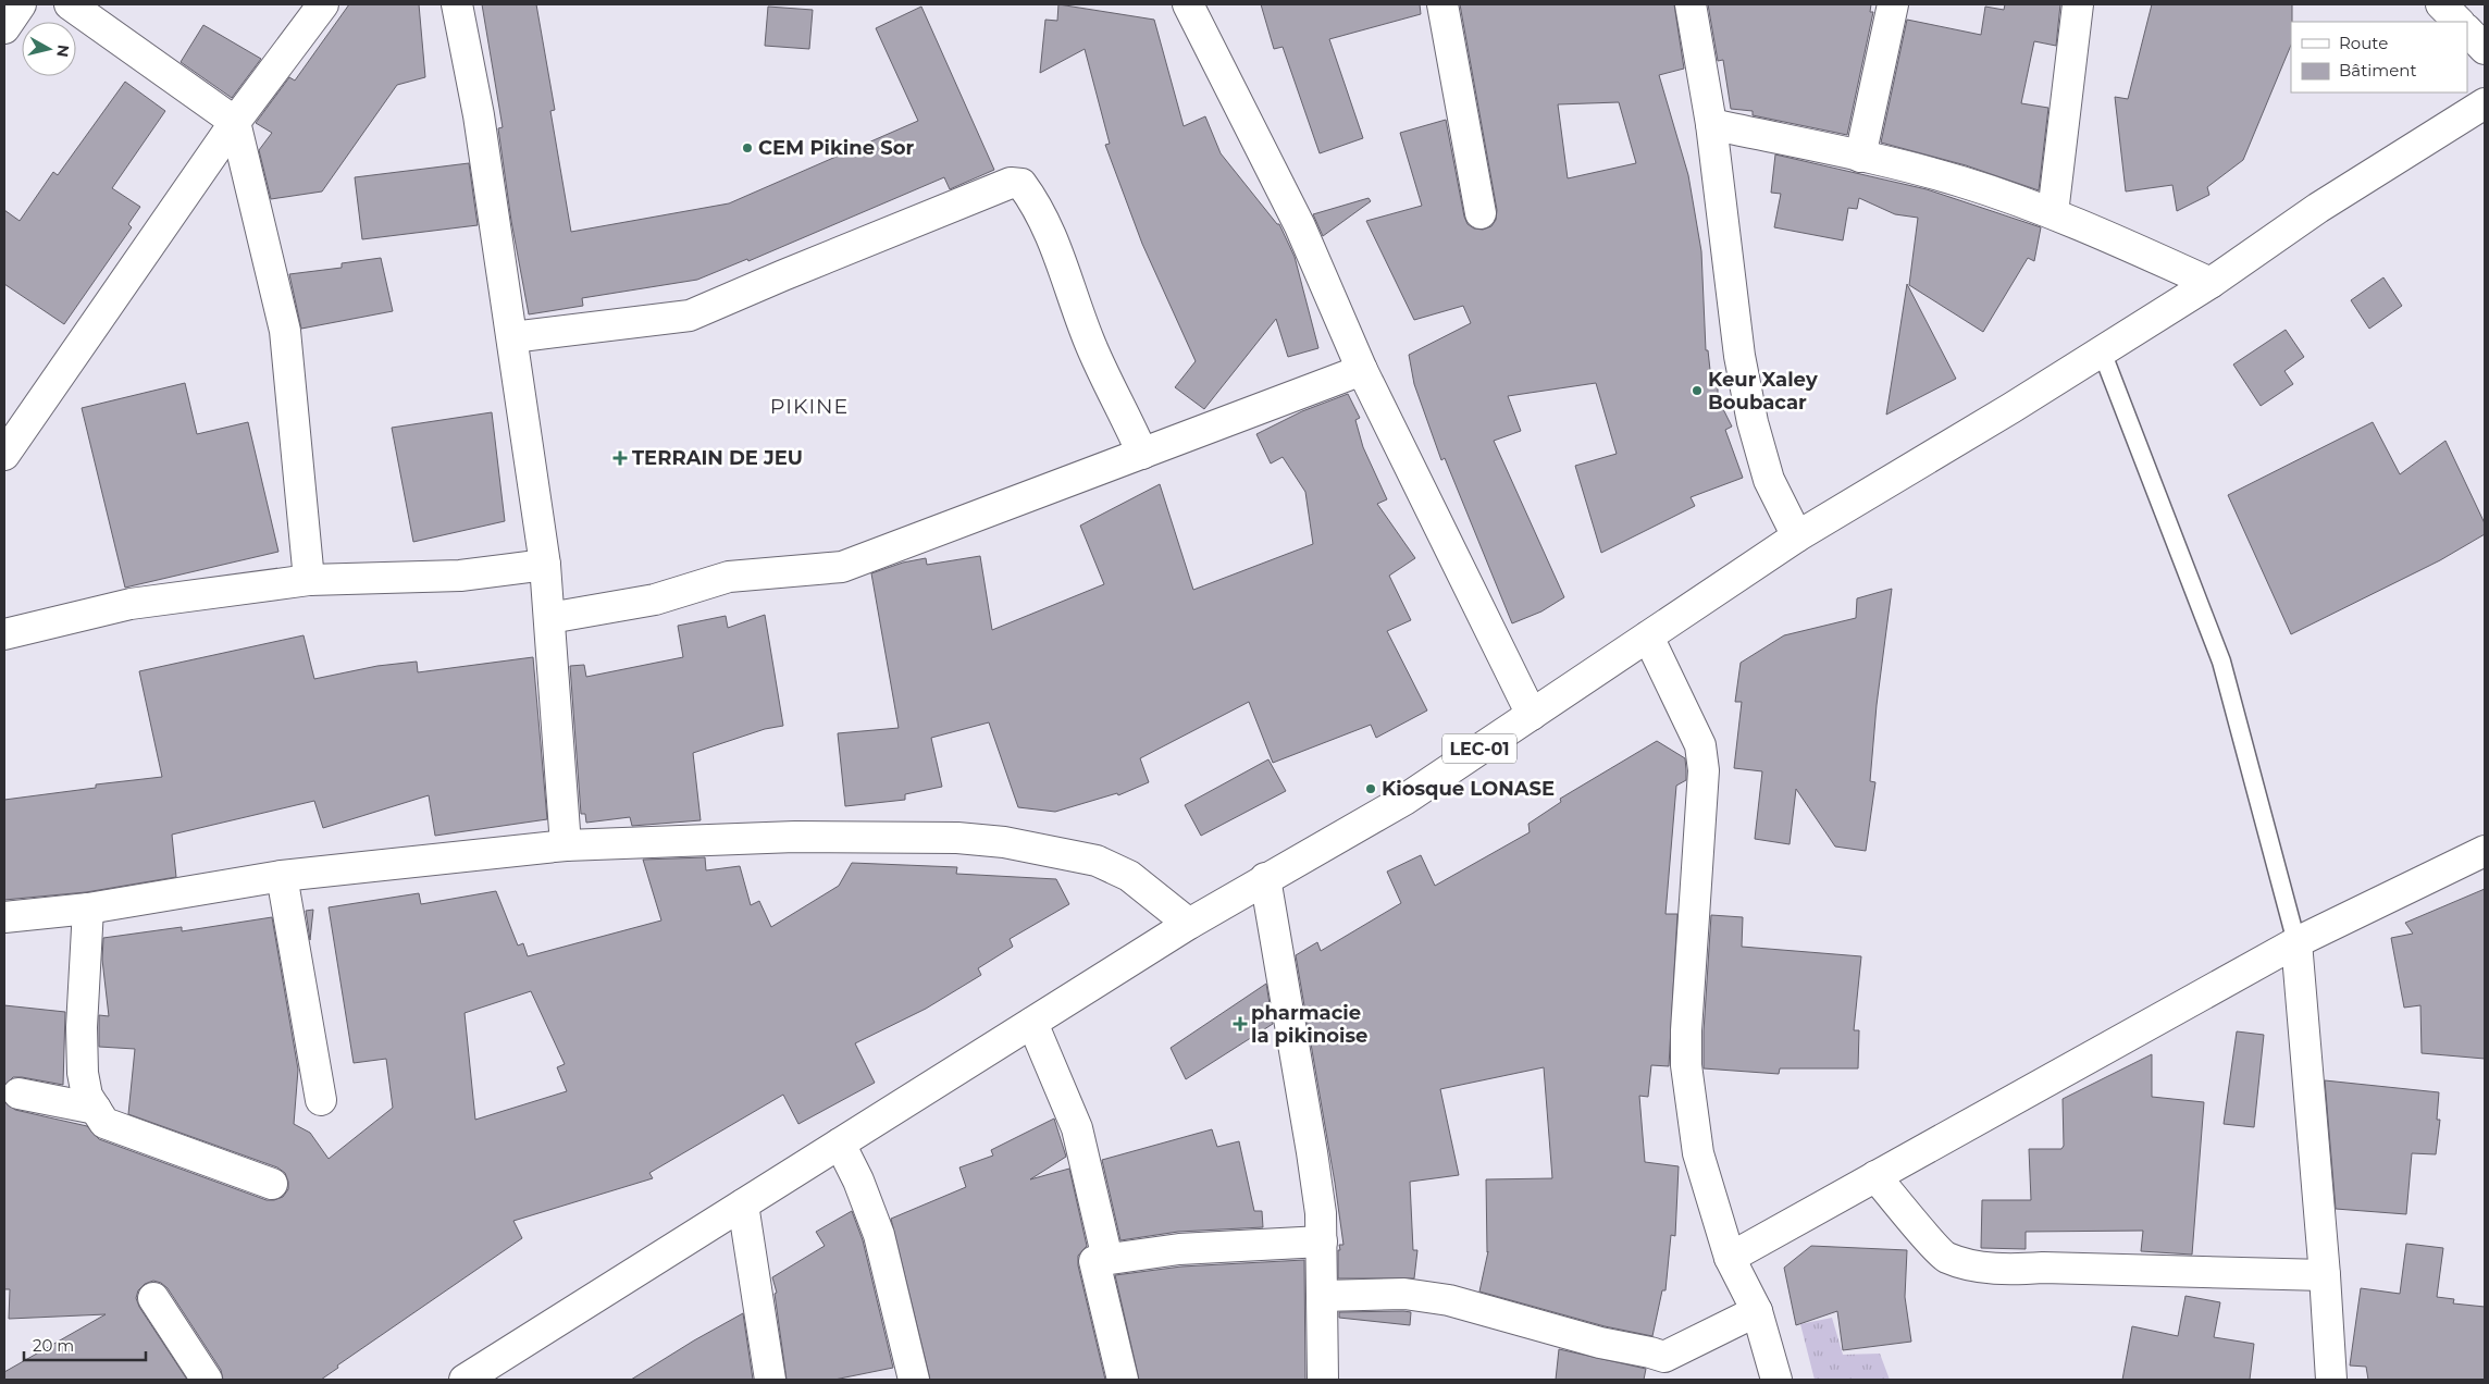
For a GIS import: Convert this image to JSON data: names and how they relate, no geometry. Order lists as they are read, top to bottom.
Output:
{
  "streets": {
    "main road": ["LEC-01"]
  },
  "districts": ["PIKINE"],
  "places": {
    "other": ["CEM Pikine Sor", "Keur Xaley Boubacar", "Kiosque LONASE"],
    "health": ["TERRAIN DE JEU", "pharmacie la pikinoise"]
  },
  "legend": ["Route", "Bâtiment"],
  "scale_bar": "20 m",
  "north": "right"
}
